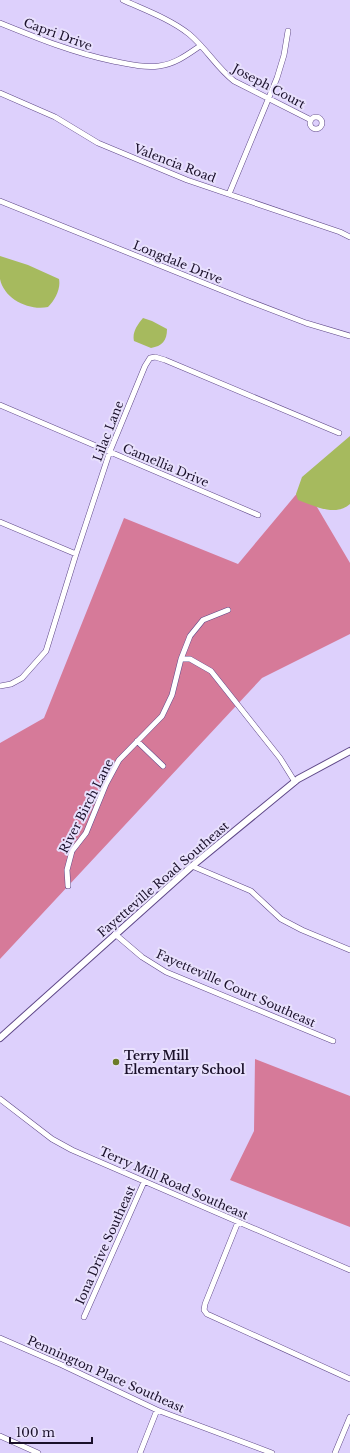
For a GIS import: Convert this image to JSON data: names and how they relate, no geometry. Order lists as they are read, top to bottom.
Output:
{
  "streets": {
    "street": [
      "Capri Drive",
      "Joseph Court",
      "Valencia Road",
      "Longdale Drive",
      "Lilac Lane",
      "Camellia Drive",
      "River Birch Lane",
      "Fayetteville Road Southeast",
      "Fayetteville Court Southeast",
      "Terry Mill Road Southeast",
      "Iona Drive Southeast",
      "Pennington Place Southeast"
    ]
  },
  "crossings": [
    ["Capri Drive", "Joseph Court"],
    ["Lilac Lane", "Camellia Drive"],
    ["Fayetteville Road Southeast", "Fayetteville Court Southeast"],
    ["Terry Mill Road Southeast", "Iona Drive Southeast"]
  ],
  "places": ["Terry Mill Elementary School"],
  "scale_bar": "100 m"
}
